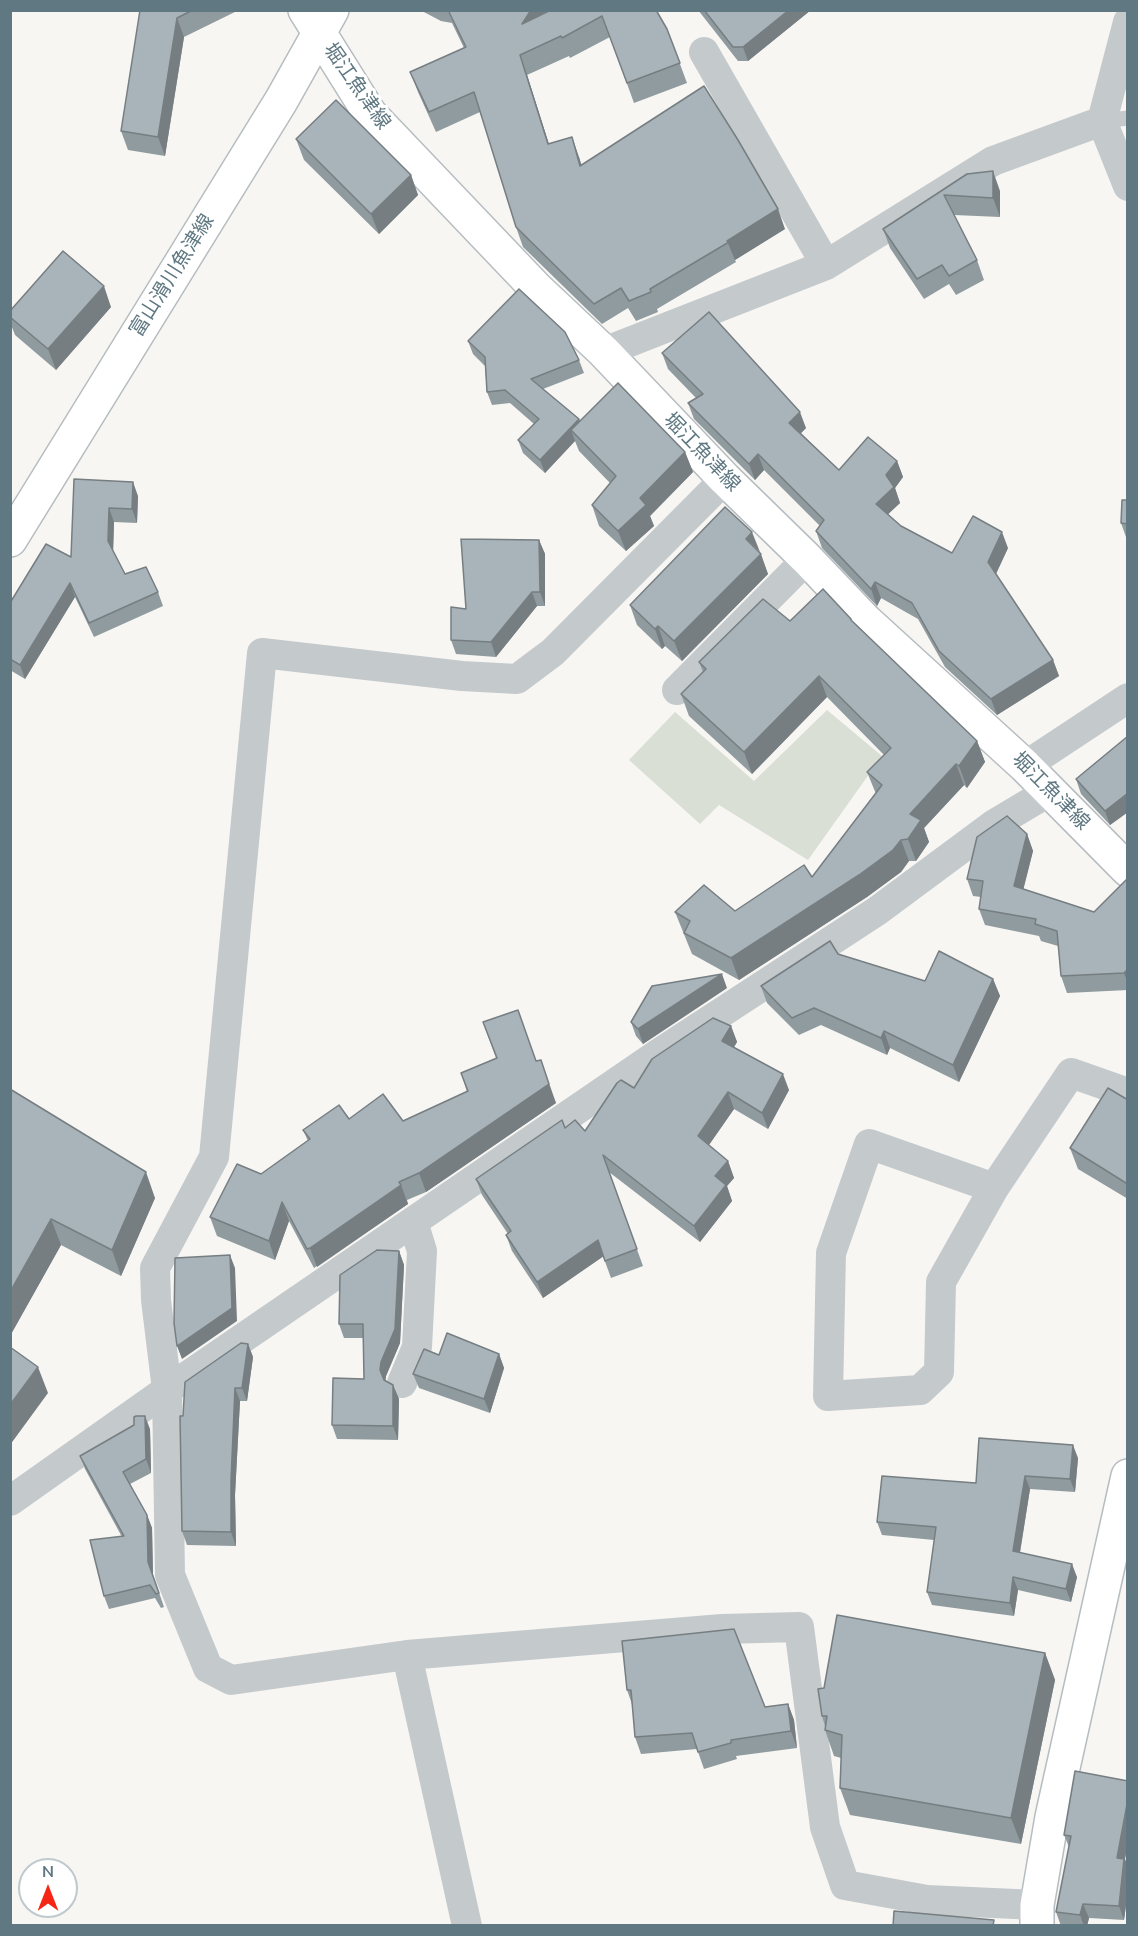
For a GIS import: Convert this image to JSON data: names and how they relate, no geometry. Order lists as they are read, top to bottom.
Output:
{
  "streets": {
    "main road": ["堀江魚津線", "富山滑川魚津線"]
  },
  "crossings": [
    ["堀江魚津線", "富山滑川魚津線"]
  ],
  "north": "top"
}
